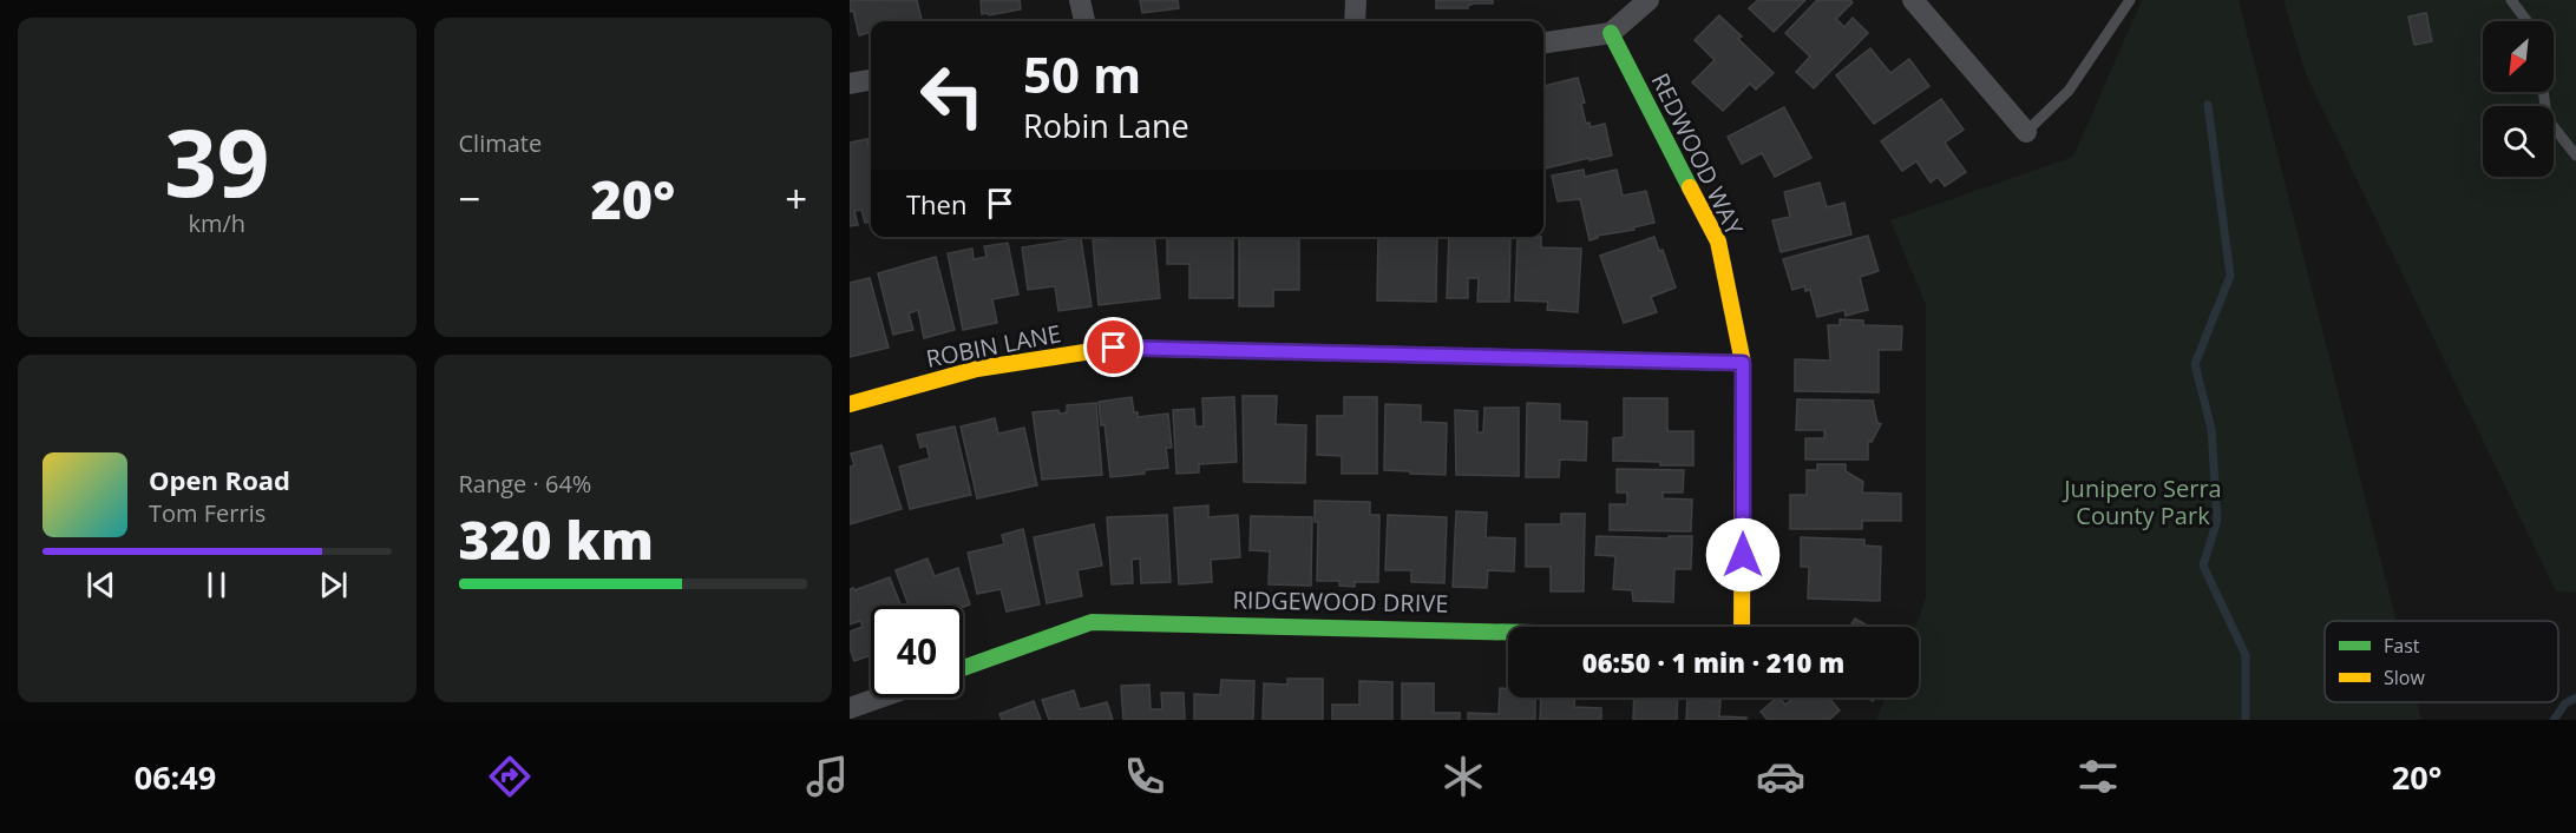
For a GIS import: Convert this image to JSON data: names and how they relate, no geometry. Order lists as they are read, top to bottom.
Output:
{
  "streets": {
    "street": ["REDWOOD WAY", "ROBIN LANE", "RIDGEWOOD DRIVE"]
  },
  "crossings": [
    ["REDWOOD WAY", "ROBIN LANE"]
  ],
  "parks": ["Junipero Serra County Park"],
  "legend": ["Fast", "Slow"],
  "north": "bottom left",
  "page": {
    "tile": [
      ["39", "km/h"],
      "Climate",
      ["Range · 64%", "320 km"]
    ],
    "turn": ["50 m", "Robin Lane"],
    "heat": ["−", "20°", "+"],
    "then": "Then",
    "song": ["Open Road", "Tom Ferris"],
    "limit": "40",
    "trip": "06:50 · 1 min · 210 m",
    "tabs": ["06:49", "20°"]
  }
}
